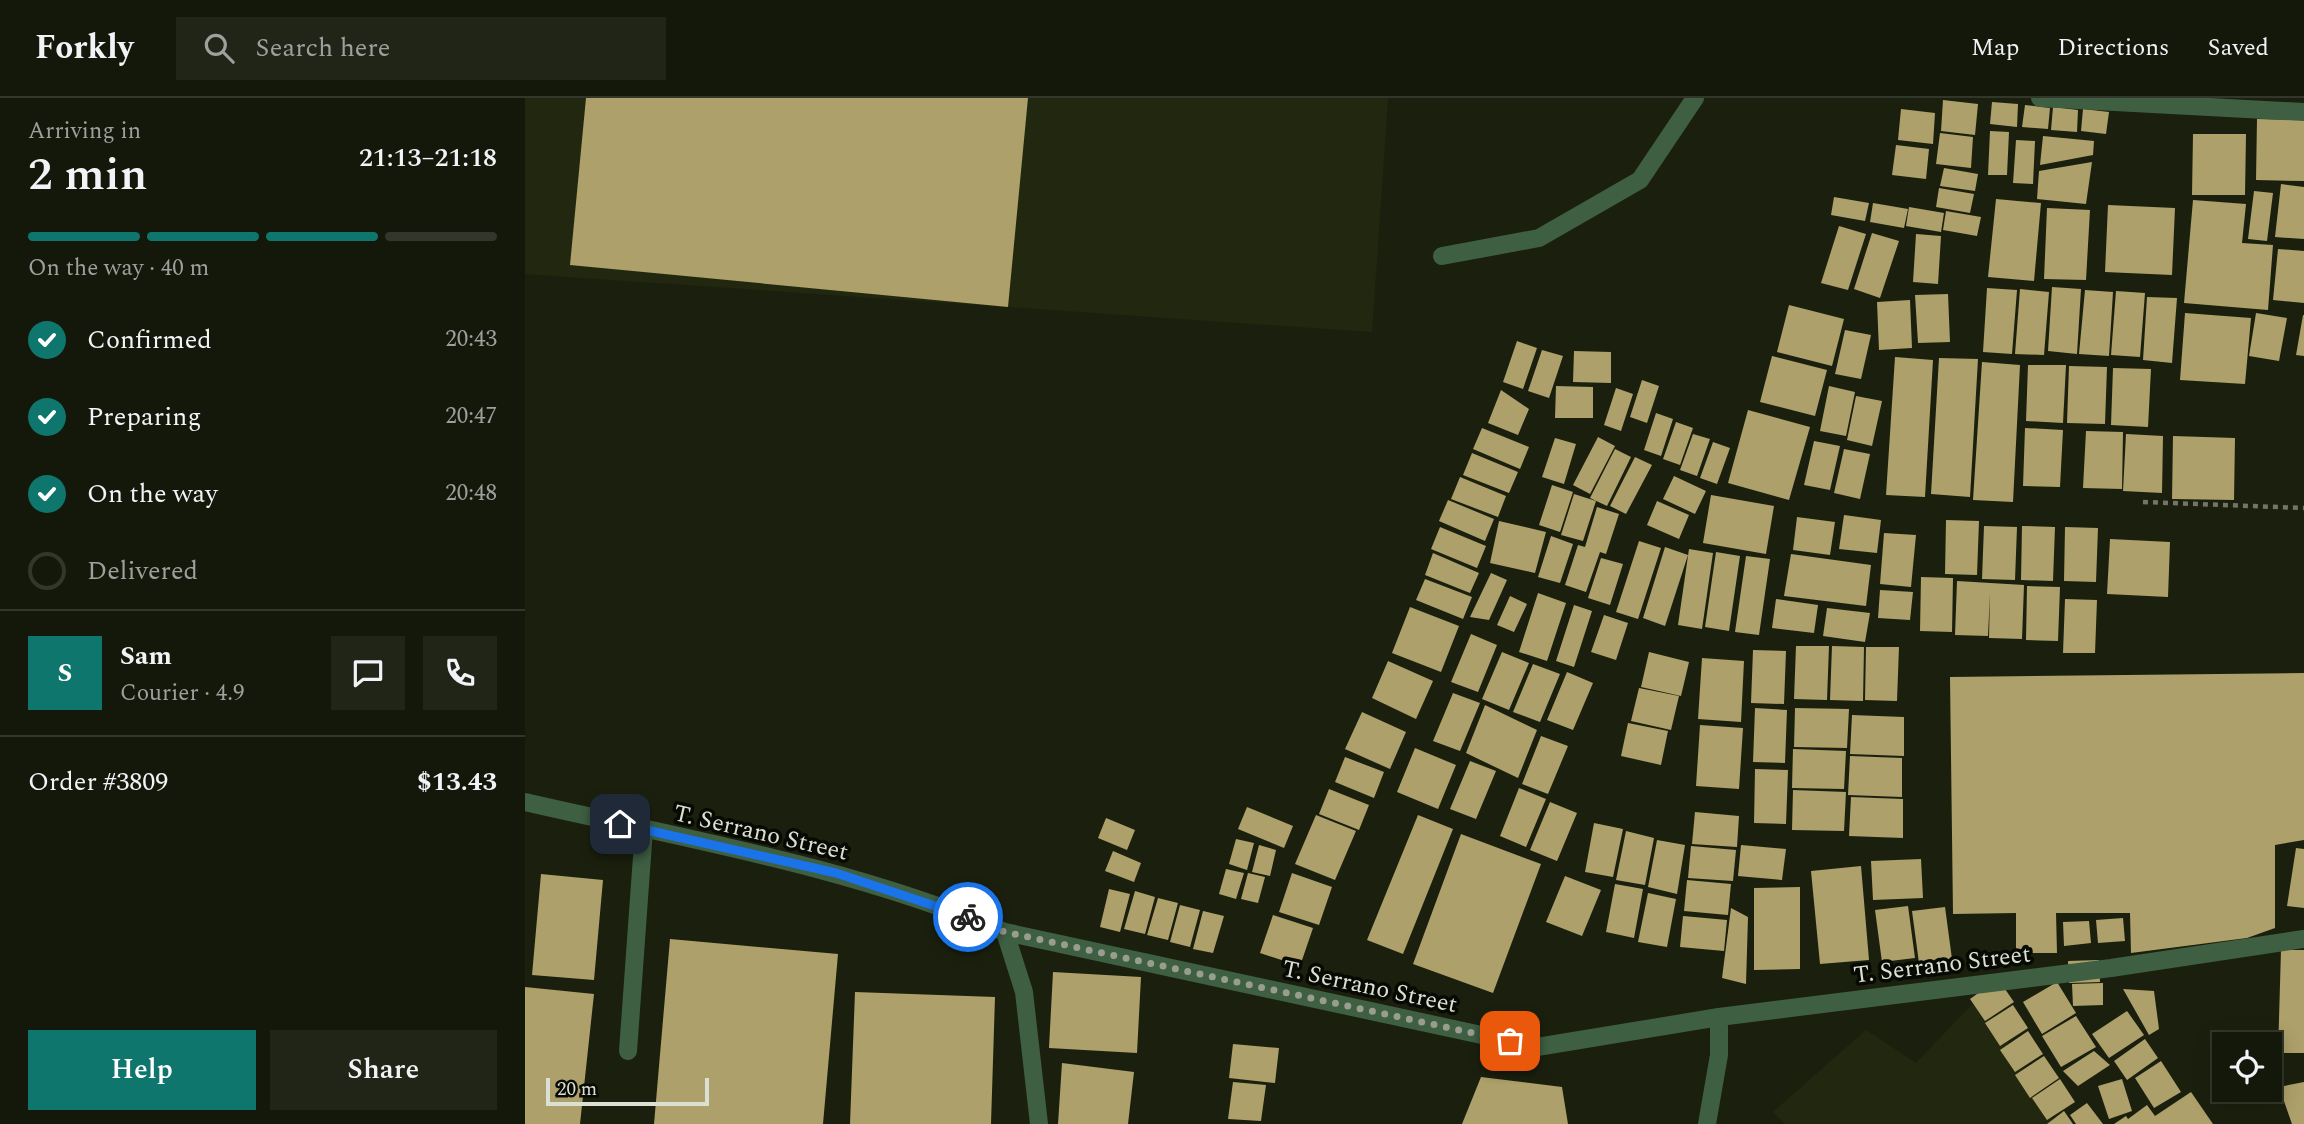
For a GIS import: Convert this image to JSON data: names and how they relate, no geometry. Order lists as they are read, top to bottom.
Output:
{
  "streets": {
    "street": ["T. Serrano Street"]
  },
  "scale_bar": "20 m",
  "page": {
    "header": "Forkly",
    "search": "Search here",
    "nav": ["Map", "Directions", "Saved"],
    "heading": ["2 min", "Arriving in", "21:13–21:18"],
    "panel": [
      "Sam",
      "Courier · 4.9",
      "Order #3809",
      "$13.43"
    ],
    "bar": "On the way · 40 m",
    "list": [
      ["Confirmed", "20:43"],
      ["Preparing", "20:47"],
      ["On the way", "20:48"],
      "Delivered"
    ],
    "round": "S",
    "buttons": ["Help", "Share"],
    "scale": "20 m"
  }
}
